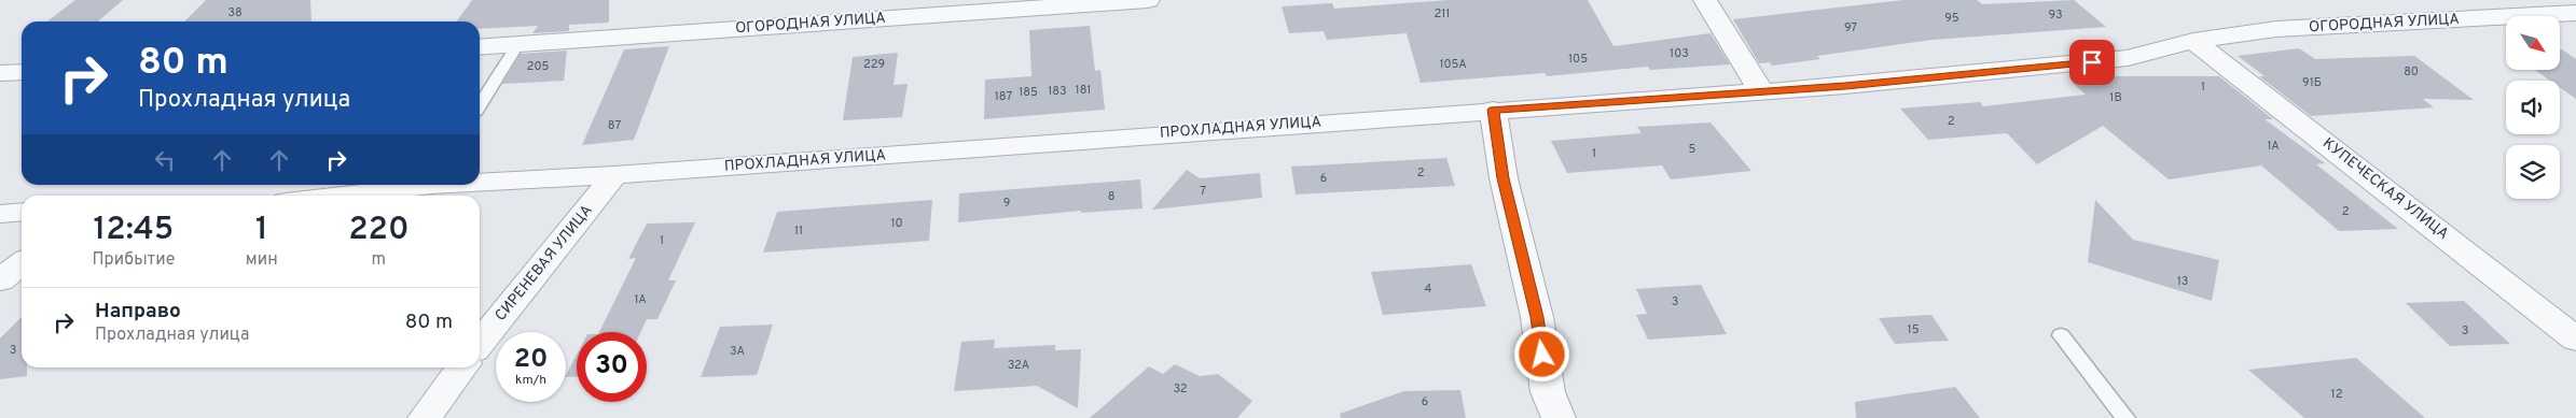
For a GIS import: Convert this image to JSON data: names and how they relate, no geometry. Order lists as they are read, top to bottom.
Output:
{
  "streets": {
    "street": [
      "ОГОРОДНАЯ УЛИЦА",
      "ПРОХЛАДНАЯ УЛИЦА",
      "КУПЕЧЕСКАЯ УЛИЦА",
      "СИРЕНЕВАЯ УЛИЦА"
    ]
  },
  "crossings": [
    ["ОГОРОДНАЯ УЛИЦА", "ПРОХЛАДНАЯ УЛИЦА"],
    ["ОГОРОДНАЯ УЛИЦА", "КУПЕЧЕСКАЯ УЛИЦА"],
    ["ПРОХЛАДНАЯ УЛИЦА", "КУПЕЧЕСКАЯ УЛИЦА"],
    ["ПРОХЛАДНАЯ УЛИЦА", "СИРЕНЕВАЯ УЛИЦА"]
  ],
  "house_numbers": [
    "38",
    "211",
    "93",
    "95",
    "97",
    "103",
    "105",
    "229",
    "105А",
    "205",
    "80",
    "91Б",
    "1",
    "181",
    "183",
    "185",
    "187",
    "1В",
    "2",
    "87",
    "1А",
    "5",
    "1",
    "2",
    "6",
    "7",
    "8",
    "9",
    "2",
    "10",
    "11",
    "1",
    "13",
    "4",
    "1А",
    "3",
    "15",
    "3",
    "3",
    "3А",
    "32А",
    "32",
    "12",
    "6"
  ],
  "north": "bottom right",
  "page": {
    "turn": ["80 m", "Прохладная улица"],
    "eta": [
      "12:45",
      "Прибытие",
      "1",
      "мин",
      "220",
      "m"
    ],
    "list": [
      {
        "name": "Направо",
        "note": "Прохладная улица",
        "value": "80 m"
      }
    ],
    "speed": "20 km/h",
    "limit": "30"
  }
}
